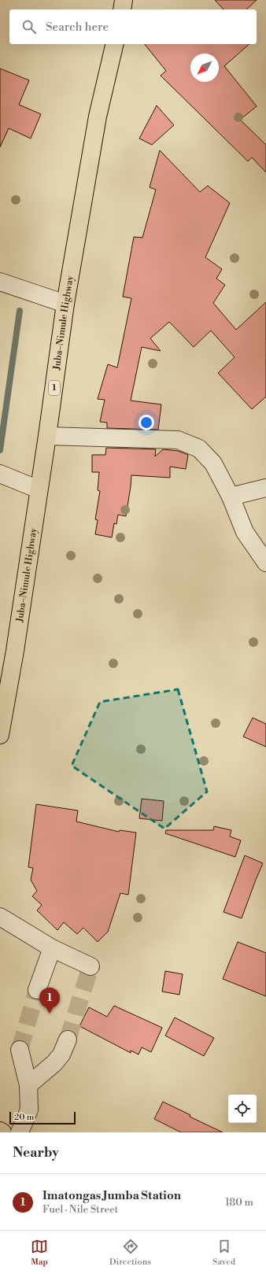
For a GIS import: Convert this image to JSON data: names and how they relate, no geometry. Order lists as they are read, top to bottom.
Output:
{
  "streets": {
    "main road": ["Juba–Nimule Highway", "1"]
  },
  "scale_bar": "20 m",
  "north": "bottom left",
  "page": {
    "search": "Search here",
    "pins": "1",
    "scale": "20 m",
    "heading": "Nearby",
    "list": [
      {
        "mark": "1",
        "name": "Imatongas Jumba Station",
        "note": "Fuel · Nile Street",
        "value": "180 m"
      }
    ],
    "nav": ["Map", "Directions", "Saved"]
  }
}
